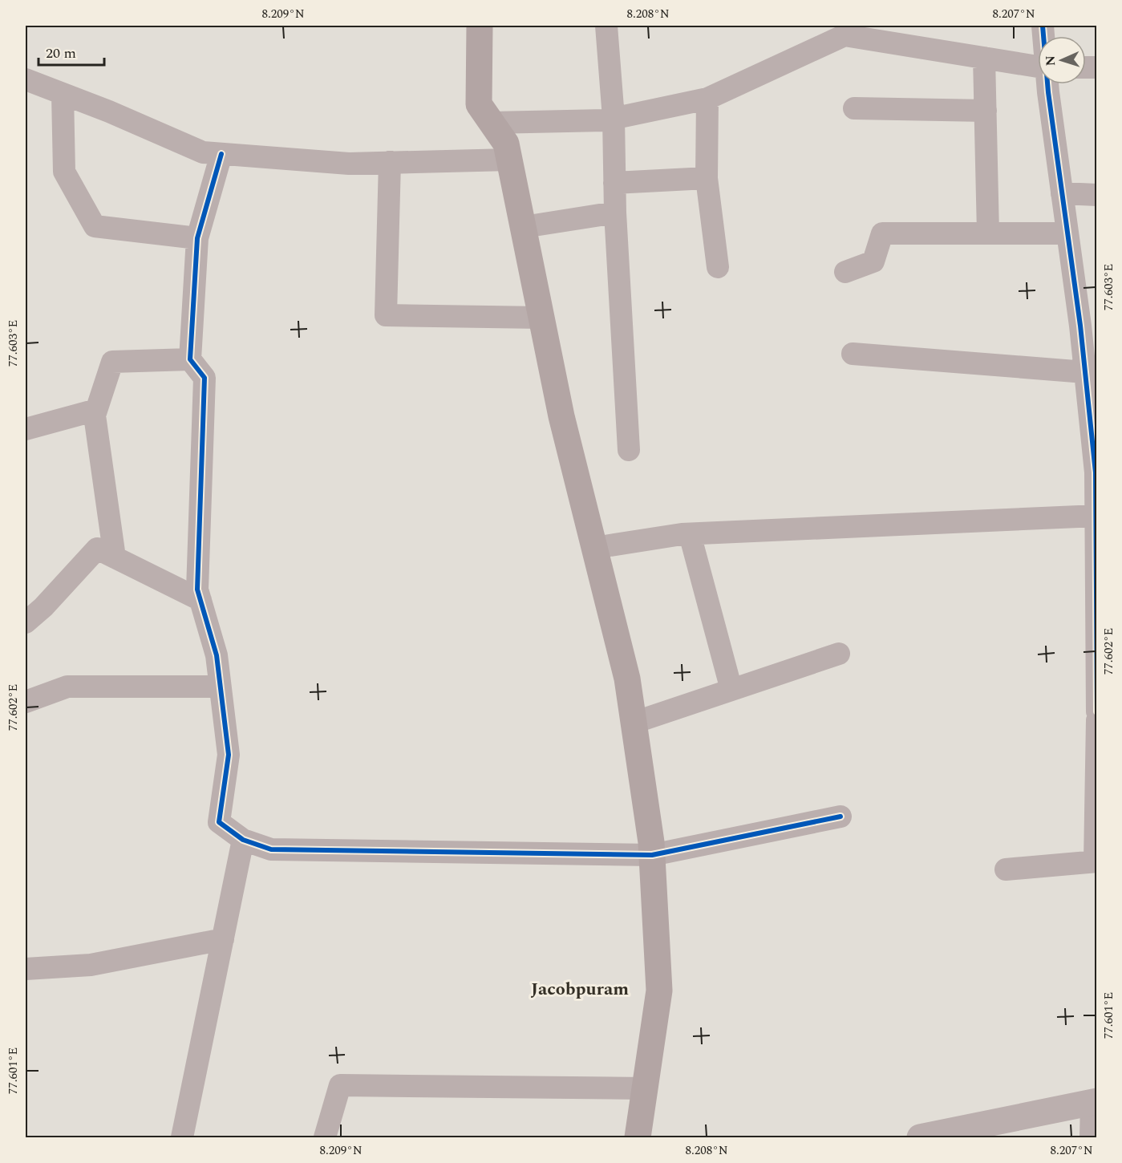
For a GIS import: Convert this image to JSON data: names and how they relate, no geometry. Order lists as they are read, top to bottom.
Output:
{
  "districts": ["Jacobpuram"],
  "scale_bar": "20 m",
  "north": "left",
  "coordinates": [
    "8.209°N",
    "8.208°N",
    "8.207°N",
    "77.603°E",
    "77.602°E",
    "77.601°E"
  ]
}
